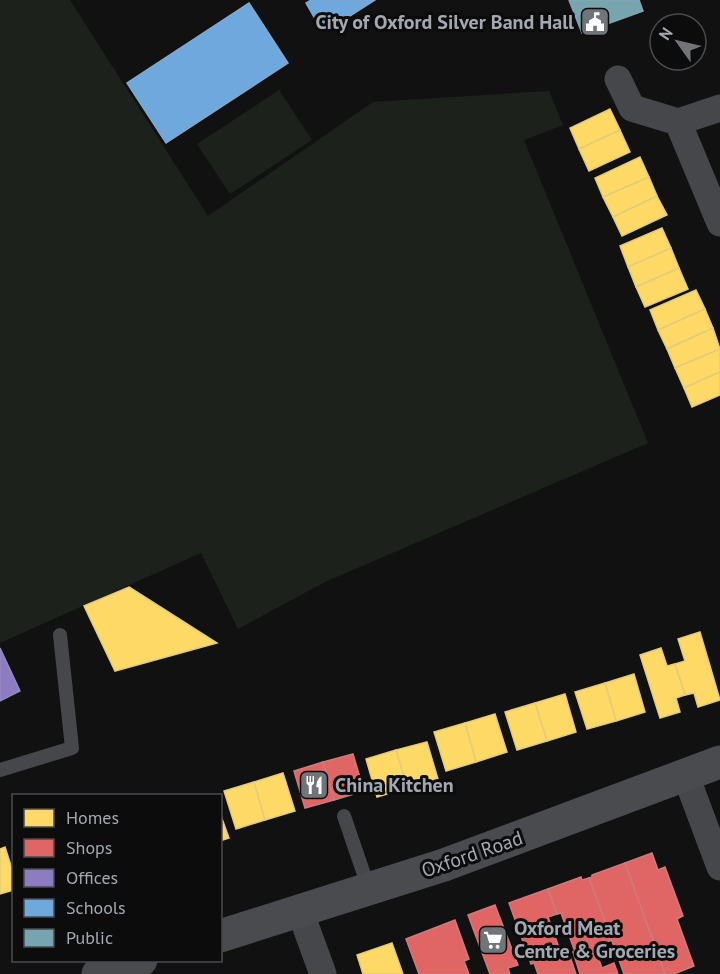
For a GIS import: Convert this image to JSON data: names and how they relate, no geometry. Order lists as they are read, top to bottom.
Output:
{
  "streets": {
    "main road": ["Oxford Road"]
  },
  "places": {
    "public building": ["City of Oxford Silver Band Hall"],
    "restaurant": ["China Kitchen"],
    "supermarket": ["Oxford Meat Centre & Groceries"]
  },
  "legend": [
    "Homes",
    "Shops",
    "Offices",
    "Schools",
    "Public"
  ],
  "north": "top left"
}
